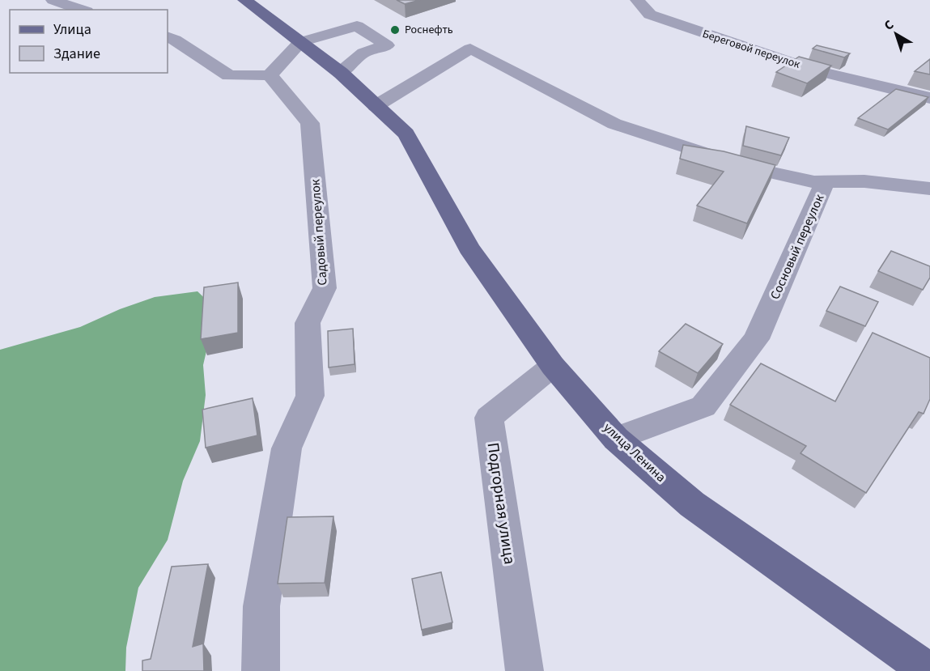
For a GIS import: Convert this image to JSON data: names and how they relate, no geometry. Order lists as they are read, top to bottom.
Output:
{
  "streets": {
    "main road": ["улица Ленина"],
    "street": [
      "Береговой переулок",
      "Садовый переулок",
      "Сосновый переулок",
      "Подгорная улица"
    ]
  },
  "crossings": [
    ["Сосновый переулок", "улица Ленина"],
    ["улица Ленина", "Подгорная улица"]
  ],
  "places": ["Роснефть"],
  "legend": ["Улица", "Здание"],
  "north": "top left"
}
